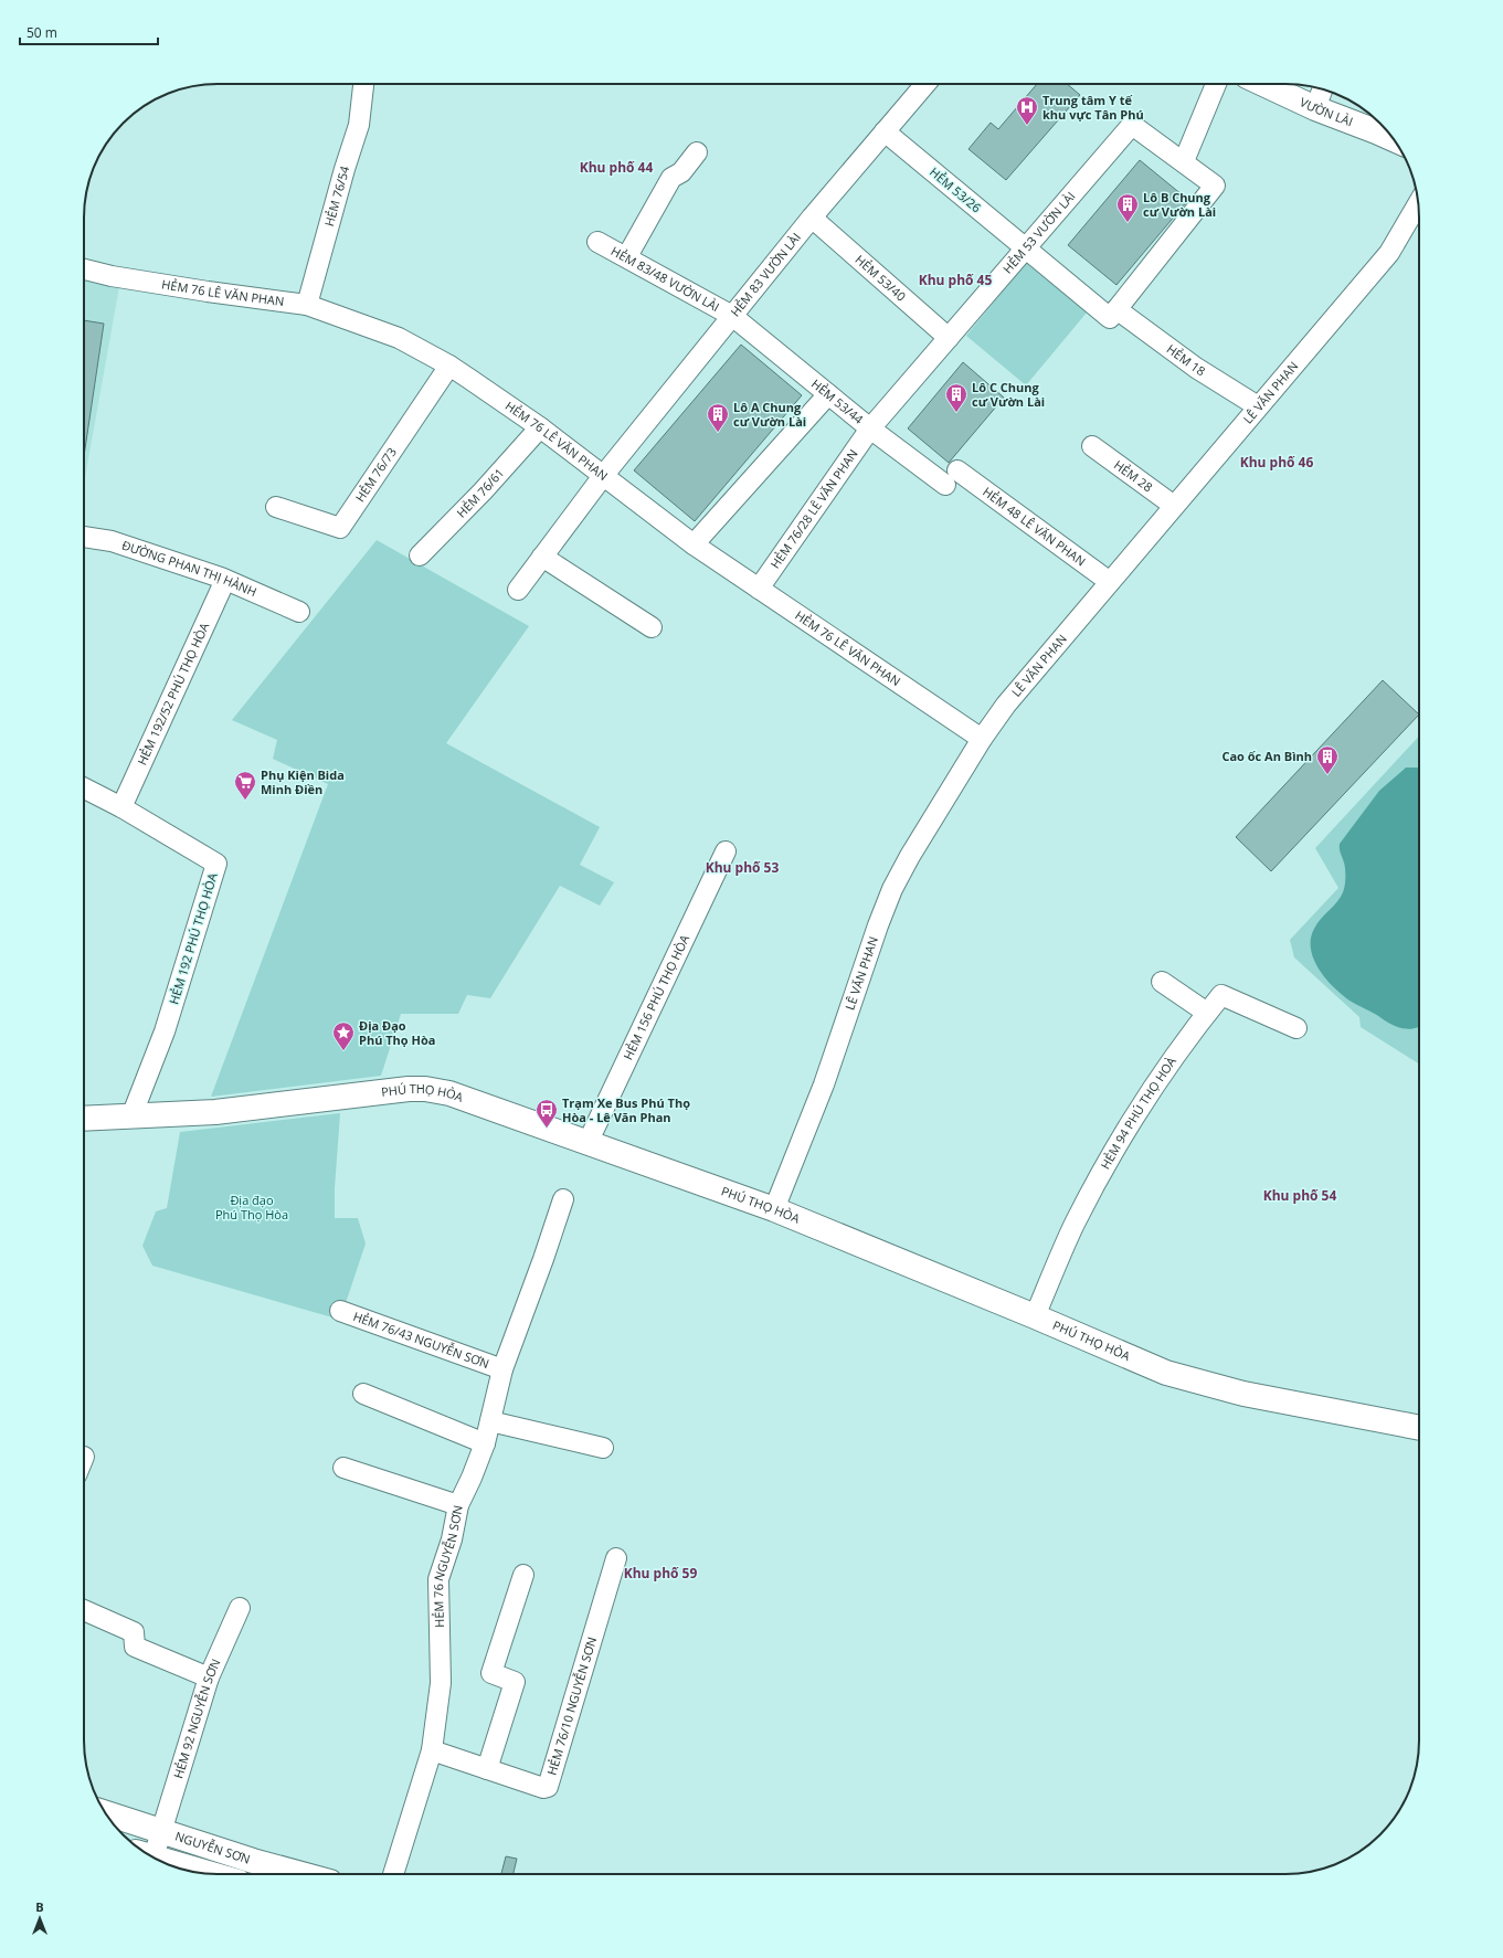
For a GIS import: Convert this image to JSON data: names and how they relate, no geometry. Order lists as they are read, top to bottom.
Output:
{
  "streets": {
    "street": [
      "VƯỜN LÀI",
      "HẺM 53/26",
      "HẺM 76/54",
      "HẺM 53 VƯỜN LÀI",
      "HẺM 83 VƯỜN LÀI",
      "HẺM 53/40",
      "HẺM 83/48 VƯỜN LÀI",
      "HẺM 76 LÊ VĂN PHAN",
      "HẺM 18",
      "LÊ VĂN PHAN",
      "HẺM 53/44",
      "HẺM 76/73",
      "HẺM 28",
      "HẺM 76/61",
      "HẺM 76/28 LÊ VĂN PHAN",
      "HẺM 48 LÊ VĂN PHAN",
      "ĐƯỜNG PHAN THỊ HÀNH",
      "HẺM 192/52 PHÚ THỌ HÒA",
      "HẺM 192 PHÚ THỌ HÒA",
      "HẺM 156 PHÚ THỌ HÒA",
      "PHÚ THỌ HÒA",
      "HẺM 94 PHÚ THỌ HOÀ",
      "HẺM 76/43 NGUYỄN SƠN",
      "HẺM 76 NGUYỄN SƠN",
      "HẺM 76/10 NGUYỄN SƠN",
      "HẺM 92 NGUYỄN SƠN",
      "NGUYỄN SƠN"
    ]
  },
  "crossings": [
    ["HẺM 53/26", "HẺM 53 VƯỜN LÀI"],
    ["HẺM 53/26", "HẺM 83 VƯỜN LÀI"],
    ["HẺM 53/26", "HẺM 18"],
    ["HẺM 76/54", "HẺM 76 LÊ VĂN PHAN"],
    ["HẺM 53 VƯỜN LÀI", "HẺM 53/40"],
    ["HẺM 53 VƯỜN LÀI", "HẺM 18"],
    ["HẺM 53 VƯỜN LÀI", "HẺM 53/44"],
    ["HẺM 53 VƯỜN LÀI", "HẺM 76/28 LÊ VĂN PHAN"],
    ["HẺM 83 VƯỜN LÀI", "HẺM 53/40"],
    ["HẺM 83 VƯỜN LÀI", "HẺM 83/48 VƯỜN LÀI"],
    ["HẺM 83 VƯỜN LÀI", "HẺM 76 LÊ VĂN PHAN"],
    ["HẺM 83 VƯỜN LÀI", "HẺM 53/44"],
    ["HẺM 83/48 VƯỜN LÀI", "HẺM 53/44"],
    ["HẺM 76 LÊ VĂN PHAN", "LÊ VĂN PHAN"],
    ["HẺM 76 LÊ VĂN PHAN", "HẺM 76/73"],
    ["HẺM 76 LÊ VĂN PHAN", "HẺM 76/61"],
    ["HẺM 76 LÊ VĂN PHAN", "HẺM 76/28 LÊ VĂN PHAN"],
    ["HẺM 18", "LÊ VĂN PHAN"],
    ["LÊ VĂN PHAN", "HẺM 28"],
    ["LÊ VĂN PHAN", "HẺM 48 LÊ VĂN PHAN"],
    ["LÊ VĂN PHAN", "PHÚ THỌ HÒA"],
    ["HẺM 53/44", "HẺM 76/28 LÊ VĂN PHAN"],
    ["HẺM 53/44", "HẺM 48 LÊ VĂN PHAN"],
    ["ĐƯỜNG PHAN THỊ HÀNH", "HẺM 192/52 PHÚ THỌ HÒA"],
    ["HẺM 192/52 PHÚ THỌ HÒA", "HẺM 192 PHÚ THỌ HÒA"],
    ["HẺM 192 PHÚ THỌ HÒA", "PHÚ THỌ HÒA"],
    ["HẺM 156 PHÚ THỌ HÒA", "PHÚ THỌ HÒA"],
    ["PHÚ THỌ HÒA", "HẺM 94 PHÚ THỌ HOÀ"],
    ["HẺM 76/43 NGUYỄN SƠN", "HẺM 76 NGUYỄN SƠN"],
    ["HẺM 76 NGUYỄN SƠN", "HẺM 76/10 NGUYỄN SƠN"],
    ["HẺM 92 NGUYỄN SƠN", "NGUYỄN SƠN"]
  ],
  "districts": [
    "Khu phố 44",
    "Khu phố 45",
    "Khu phố 46",
    "Khu phố 53",
    "Khu phố 54",
    "Khu phố 59"
  ],
  "parks": ["Địa đạo Phú Thọ Hòa"],
  "places": {
    "hospital": ["Trung tâm Y tế khu vực Tân Phú"],
    "building": [
      "Lô B Chung cư Vườn Lài",
      "Lô C Chung cư Vườn Lài",
      "Lô A Chung cư Vườn Lài",
      "Cao ốc An Bình"
    ],
    "supermarket": ["Phụ Kiện Bida Minh Điền"],
    "place": ["Địa Đạo Phú Thọ Hòa"],
    "bus stop": ["Trạm Xe Bus Phú Thọ Hòa - Lê Văn Phan"]
  },
  "scale_bar": "50 m",
  "north": "top"
}
